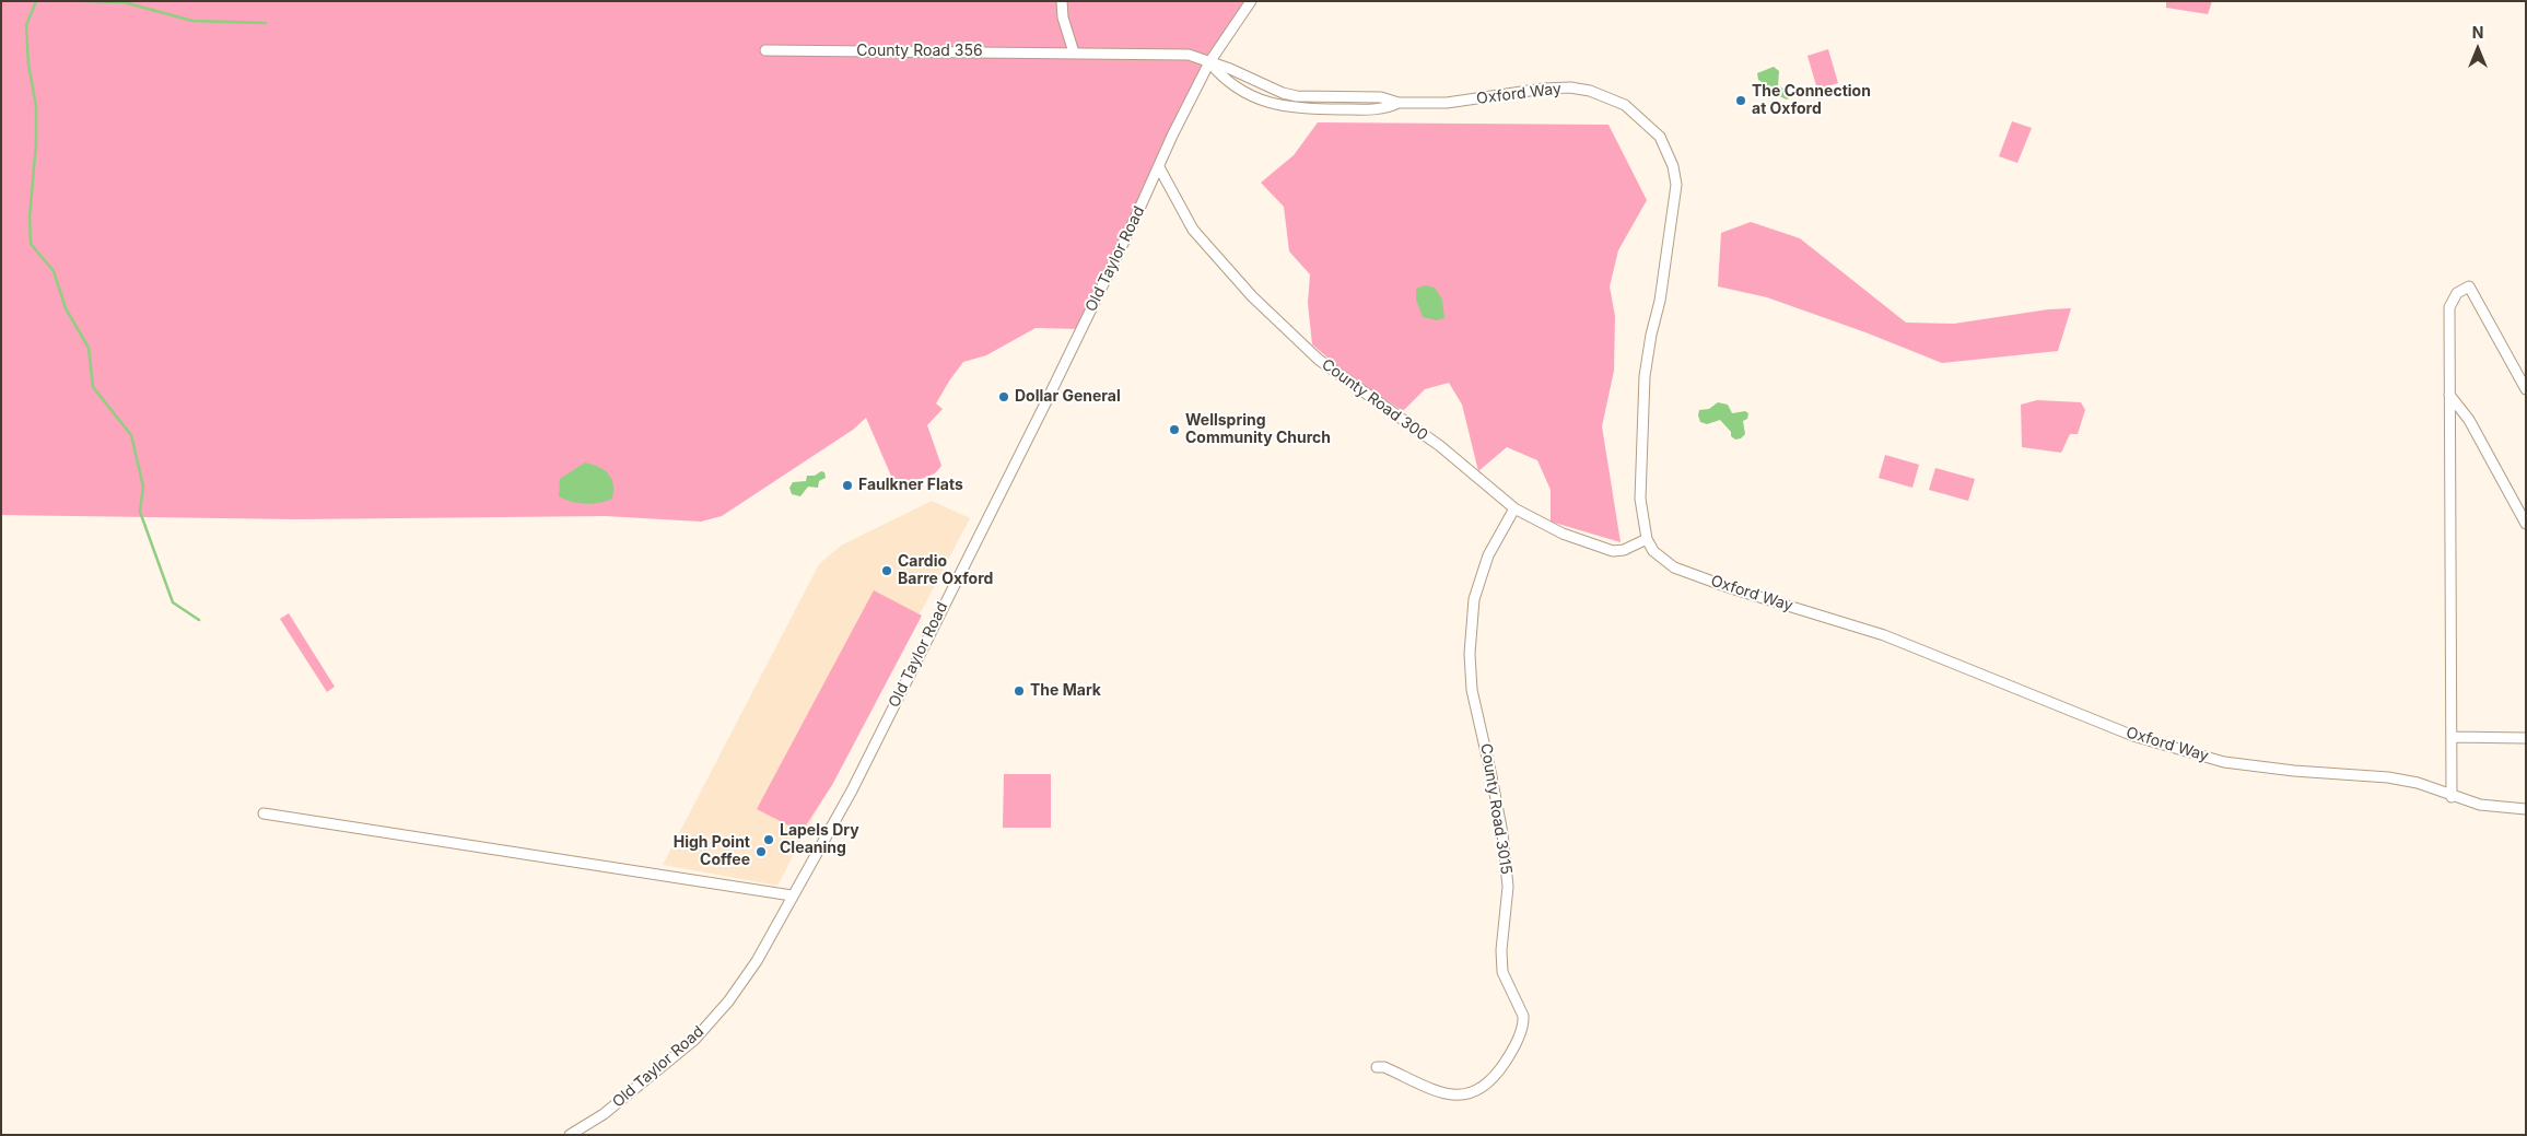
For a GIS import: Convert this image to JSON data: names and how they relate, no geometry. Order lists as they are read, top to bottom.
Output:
{
  "streets": {
    "street": [
      "County Road 356",
      "Oxford Way",
      "Old Taylor Road",
      "County Road 300",
      "County Road 3015"
    ]
  },
  "crossings": [
    ["County Road 356", "Oxford Way"],
    ["County Road 356", "Old Taylor Road"],
    ["Oxford Way", "Old Taylor Road"],
    ["Oxford Way", "County Road 300"],
    ["Old Taylor Road", "County Road 300"],
    ["County Road 300", "County Road 3015"]
  ],
  "places": [
    "The Connection at Oxford",
    "Dollar General",
    "Wellspring Community Church",
    "Faulkner Flats",
    "Cardio Barre Oxford",
    "The Mark",
    "Lapels Dry Cleaning",
    "High Point Coffee"
  ],
  "north": "top"
}
